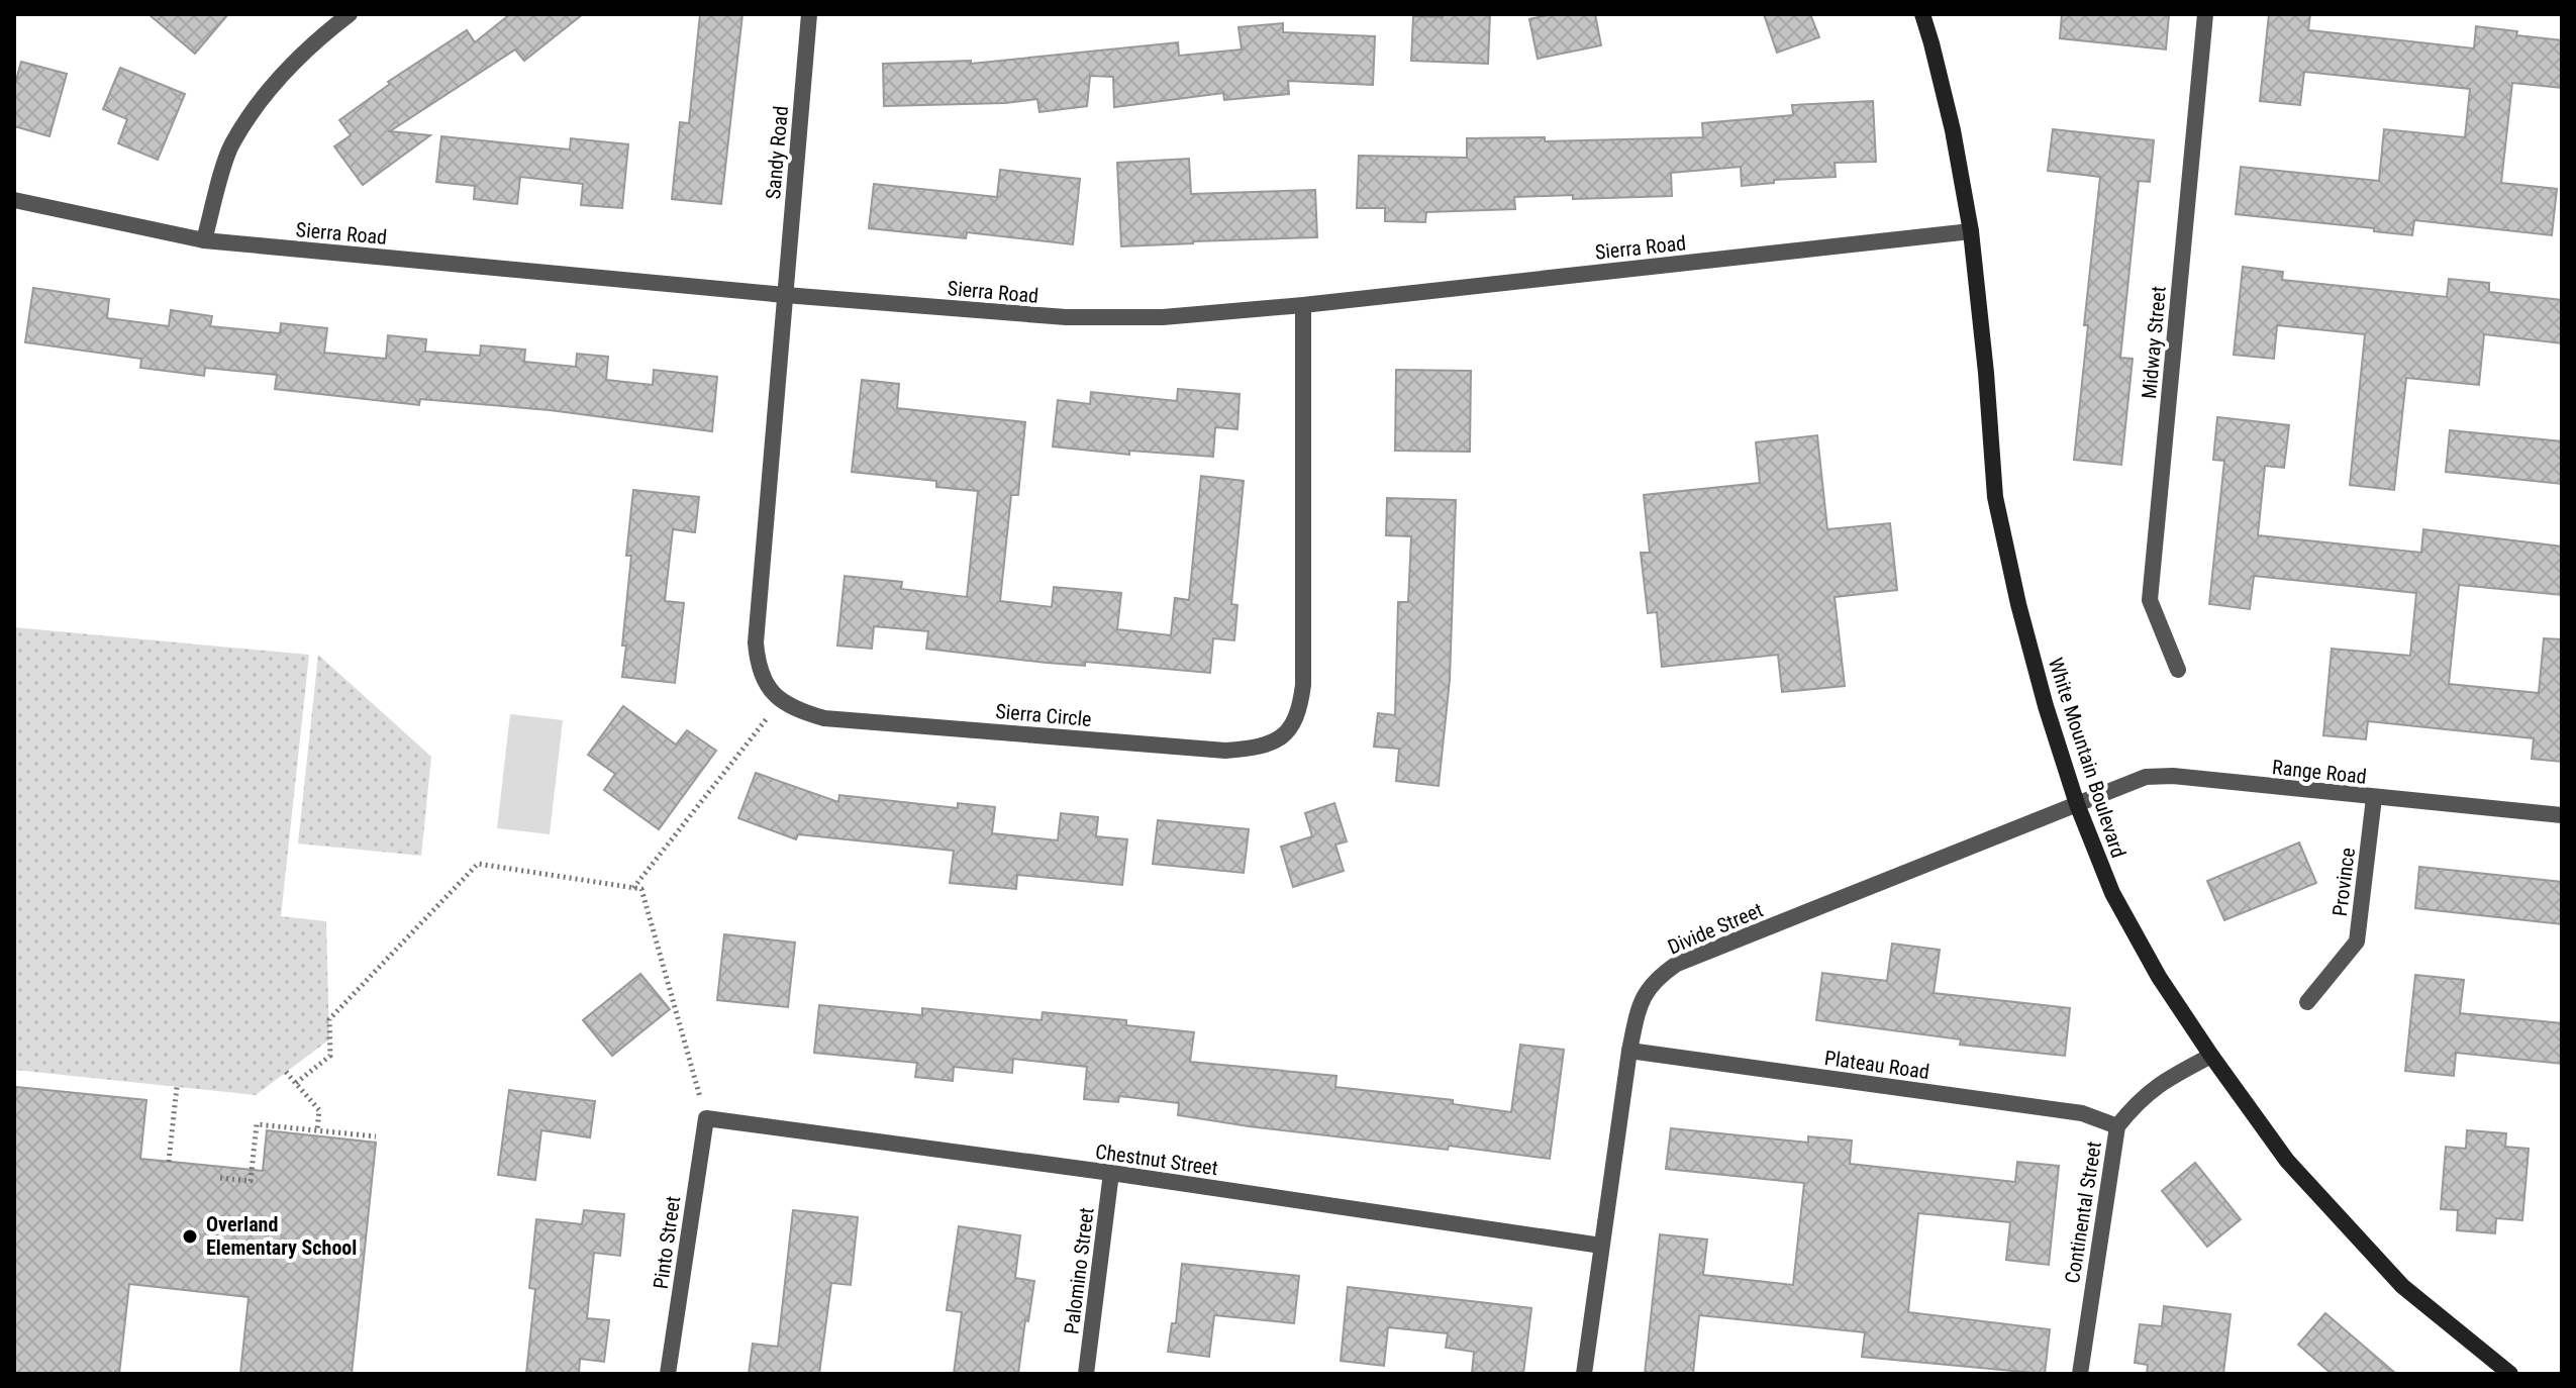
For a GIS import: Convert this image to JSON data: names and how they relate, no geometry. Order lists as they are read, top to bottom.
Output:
{
  "streets": {
    "street": [
      "Sandy Road",
      "Sierra Road",
      "Midway Street",
      "Sierra Circle",
      "White Mountain Boulevard",
      "Range Road",
      "Province",
      "Divide Street",
      "Plateau Road",
      "Chestnut Street",
      "Continental Street",
      "Pinto Street",
      "Palomino Street"
    ]
  },
  "crossings": [
    ["Sandy Road", "Sierra Road"],
    ["Sandy Road", "Sierra Circle"],
    ["Sierra Road", "Sierra Circle"],
    ["Sierra Road", "White Mountain Boulevard"],
    ["White Mountain Boulevard", "Range Road"],
    ["White Mountain Boulevard", "Divide Street"],
    ["White Mountain Boulevard", "Continental Street"],
    ["Range Road", "Province"],
    ["Range Road", "Divide Street"],
    ["Divide Street", "Plateau Road"],
    ["Divide Street", "Chestnut Street"],
    ["Plateau Road", "Continental Street"],
    ["Chestnut Street", "Pinto Street"],
    ["Chestnut Street", "Palomino Street"]
  ],
  "places": ["Overland Elementary School"]
}
